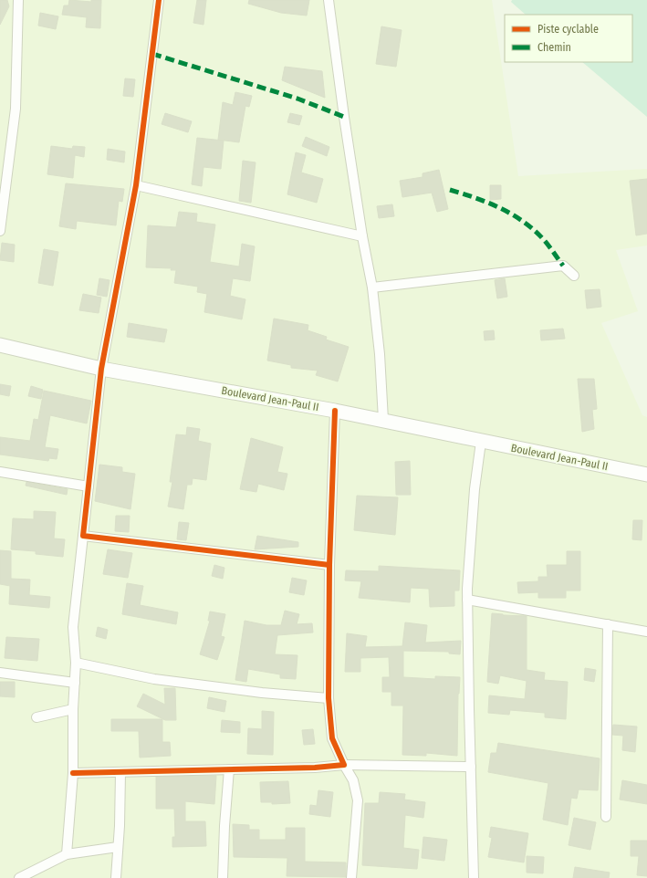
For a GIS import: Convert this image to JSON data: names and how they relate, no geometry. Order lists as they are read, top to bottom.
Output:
{
  "streets": {
    "main road": ["Boulevard Jean-Paul II"]
  },
  "legend": ["Piste cyclable", "Chemin"]
}
